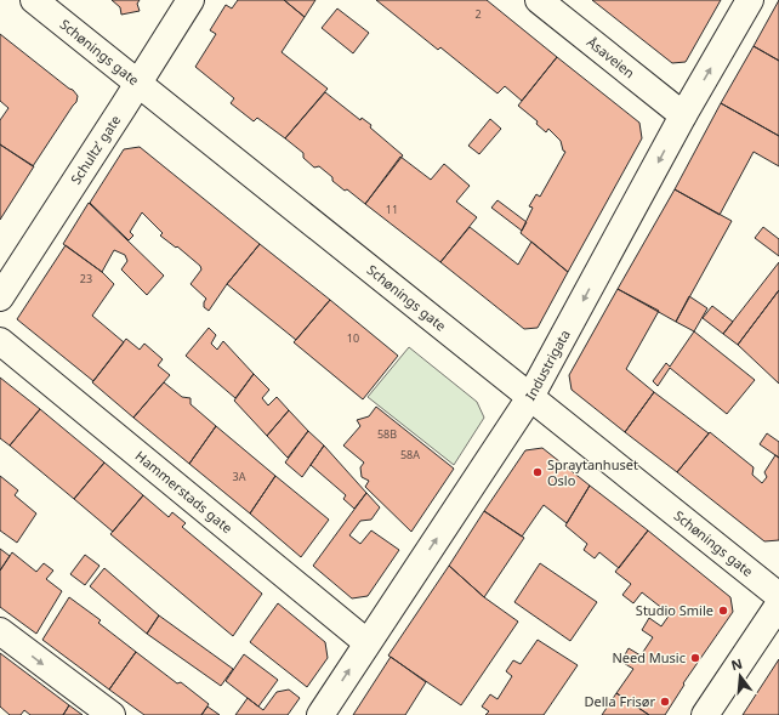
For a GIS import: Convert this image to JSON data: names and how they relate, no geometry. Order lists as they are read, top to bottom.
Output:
{
  "streets": {
    "street": [
      "Schønings gate",
      "Åsaveien",
      "Schultz’ gate",
      "Industrigata",
      "Hammerstads gate"
    ]
  },
  "crossings": [
    ["Schønings gate", "Schultz’ gate"],
    ["Schønings gate", "Industrigata"],
    ["Åsaveien", "Industrigata"],
    ["Industrigata", "Hammerstads gate"]
  ],
  "places": [
    "Spraytanhuset Oslo",
    "Studio Smile",
    "Need Music",
    "Della Frisør"
  ],
  "house_numbers": [
    "2",
    "11",
    "23",
    "10",
    "58B",
    "58A",
    "3A"
  ],
  "north": "top"
}
